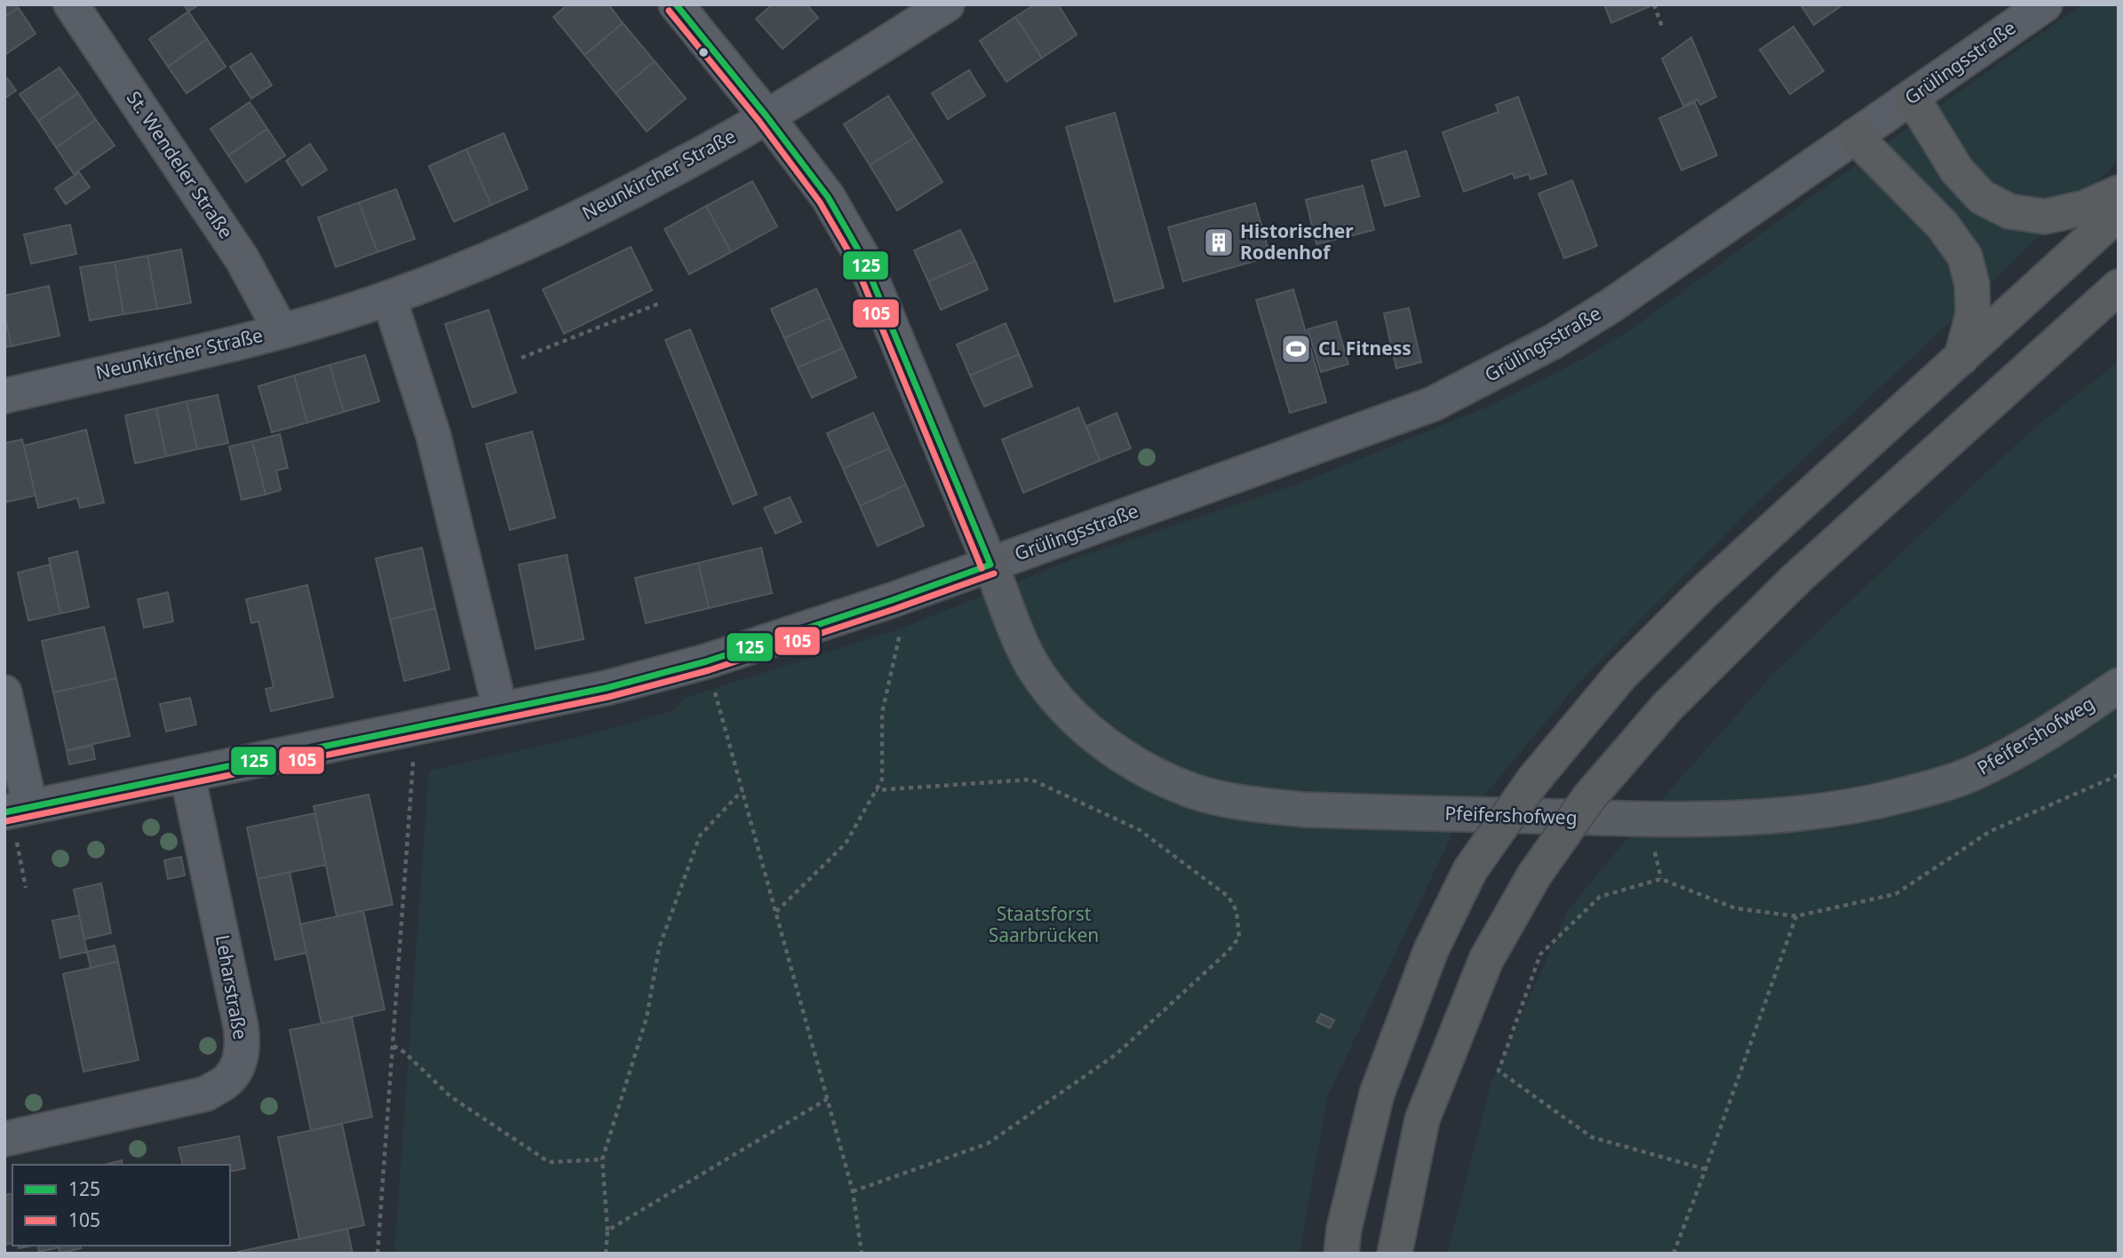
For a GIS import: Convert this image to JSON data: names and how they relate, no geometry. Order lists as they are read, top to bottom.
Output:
{
  "streets": {
    "street": [
      "Grülingsstraße",
      "St. Wendeler Straße",
      "Neunkircher Straße",
      "Pfeifershofweg",
      "Leharstraße"
    ]
  },
  "crossings": [
    ["Grülingsstraße", "Pfeifershofweg"],
    ["Grülingsstraße", "Leharstraße"],
    ["St. Wendeler Straße", "Neunkircher Straße"]
  ],
  "parks": ["Staatsforst Saarbrücken"],
  "places": {
    "building": ["Historischer Rodenhof"],
    "sports": ["CL Fitness"]
  },
  "lines": ["transit line 125", "transit line 105"],
  "legend": ["125", "105"]
}
